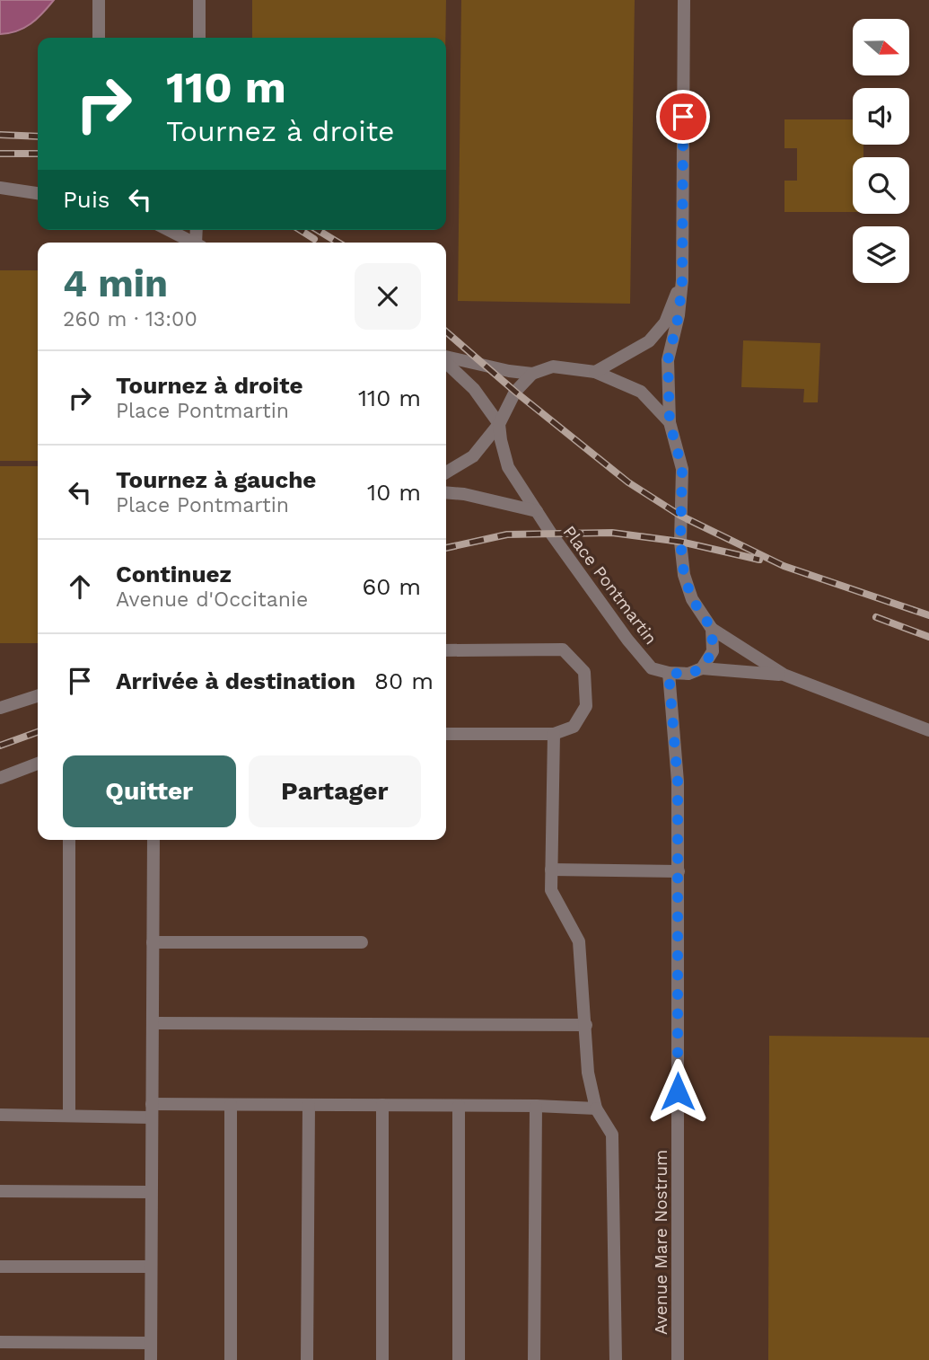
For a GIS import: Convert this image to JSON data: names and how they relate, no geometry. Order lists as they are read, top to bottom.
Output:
{
  "streets": {
    "street": ["Place Pontmartin", "Avenue Mare Nostrum"]
  },
  "crossings": [
    ["Place Pontmartin", "Avenue Mare Nostrum"]
  ],
  "north": "right",
  "page": {
    "turn": ["110 m", "Tournez à droite"],
    "then": "Puis",
    "heading": ["4 min", "260 m · 13:00"],
    "list": [
      {
        "name": "Tournez à droite",
        "note": "Place Pontmartin",
        "value": "110 m"
      },
      {
        "name": "Tournez à gauche",
        "note": "Place Pontmartin",
        "value": "10 m"
      },
      {
        "name": "Continuez",
        "note": "Avenue d'Occitanie",
        "value": "60 m"
      },
      {
        "name": "Arrivée à destination",
        "value": "80 m"
      }
    ],
    "buttons": ["Quitter", "Partager"]
  }
}
